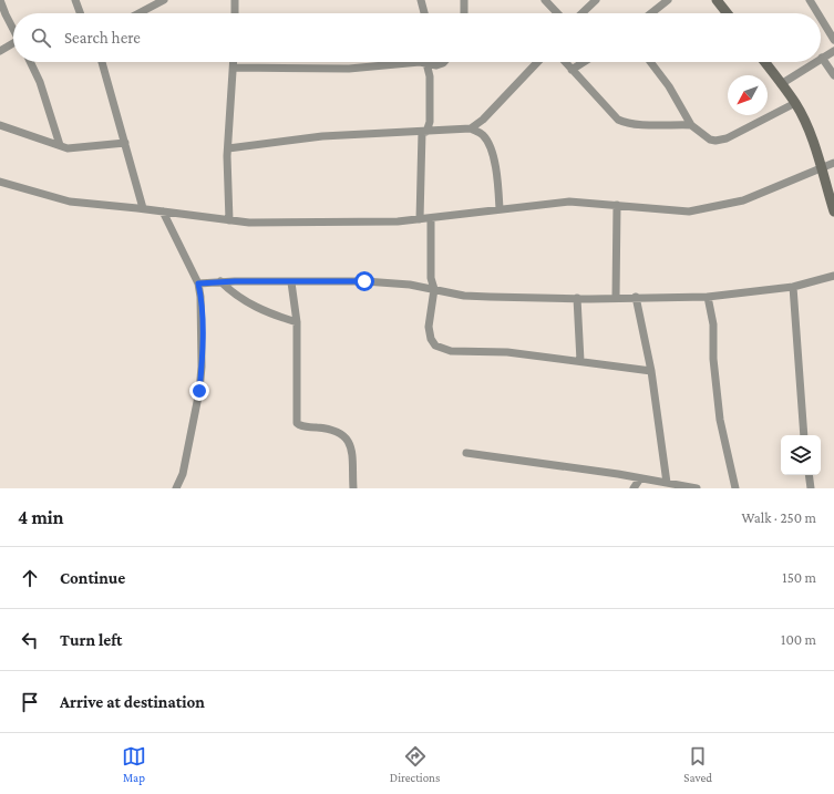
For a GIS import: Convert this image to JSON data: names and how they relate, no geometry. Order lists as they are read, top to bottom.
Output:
{
  "north": "bottom left",
  "page": {
    "search": "Search here",
    "heading": ["4 min", "Walk · 250 m"],
    "list": [
      ["Continue", "150 m"],
      ["Turn left", "100 m"],
      "Arrive at destination"
    ],
    "nav": ["Map", "Directions", "Saved"]
  }
}
